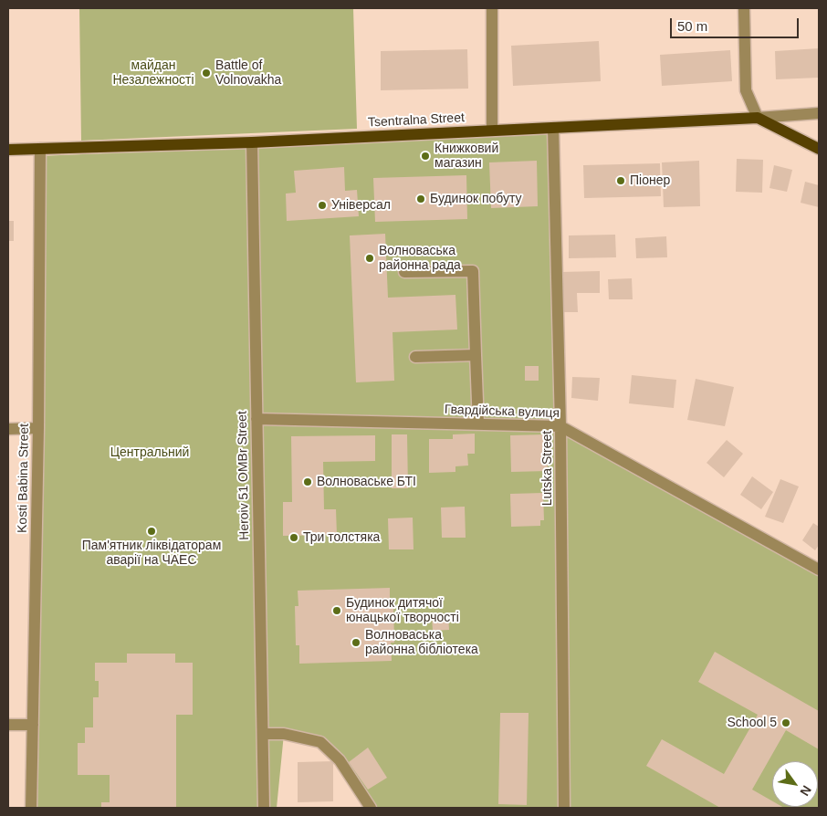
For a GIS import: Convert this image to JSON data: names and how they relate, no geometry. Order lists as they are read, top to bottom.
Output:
{
  "streets": {
    "main road": ["Tsentralna Street"],
    "street": [
      "Гвардійська вулиця",
      "Lutska Street",
      "Heroiv 51 OMBr Street",
      "Kosti Babina Street"
    ]
  },
  "crossings": [
    ["Tsentralna Street", "Lutska Street"],
    ["Tsentralna Street", "Heroiv 51 OMBr Street"],
    ["Tsentralna Street", "Kosti Babina Street"],
    ["Гвардійська вулиця", "Lutska Street"],
    ["Гвардійська вулиця", "Heroiv 51 OMBr Street"]
  ],
  "parks": ["майдан Незалежності", "Центральний"],
  "places": [
    "Battle of Volnovakha",
    "Книжковий магазин",
    "Піонер",
    "Будинок побуту",
    "Універсал",
    "Волноваська районна рада",
    "Волноваське БТІ",
    "Пам'ятник ліквідаторам аварії на ЧАЕС",
    "Три толстяка",
    "Будинок дитячої юнацької творчості",
    "Волноваська районна бібліотека",
    "School 5"
  ],
  "scale_bar": "50 m",
  "north": "bottom right"
}
